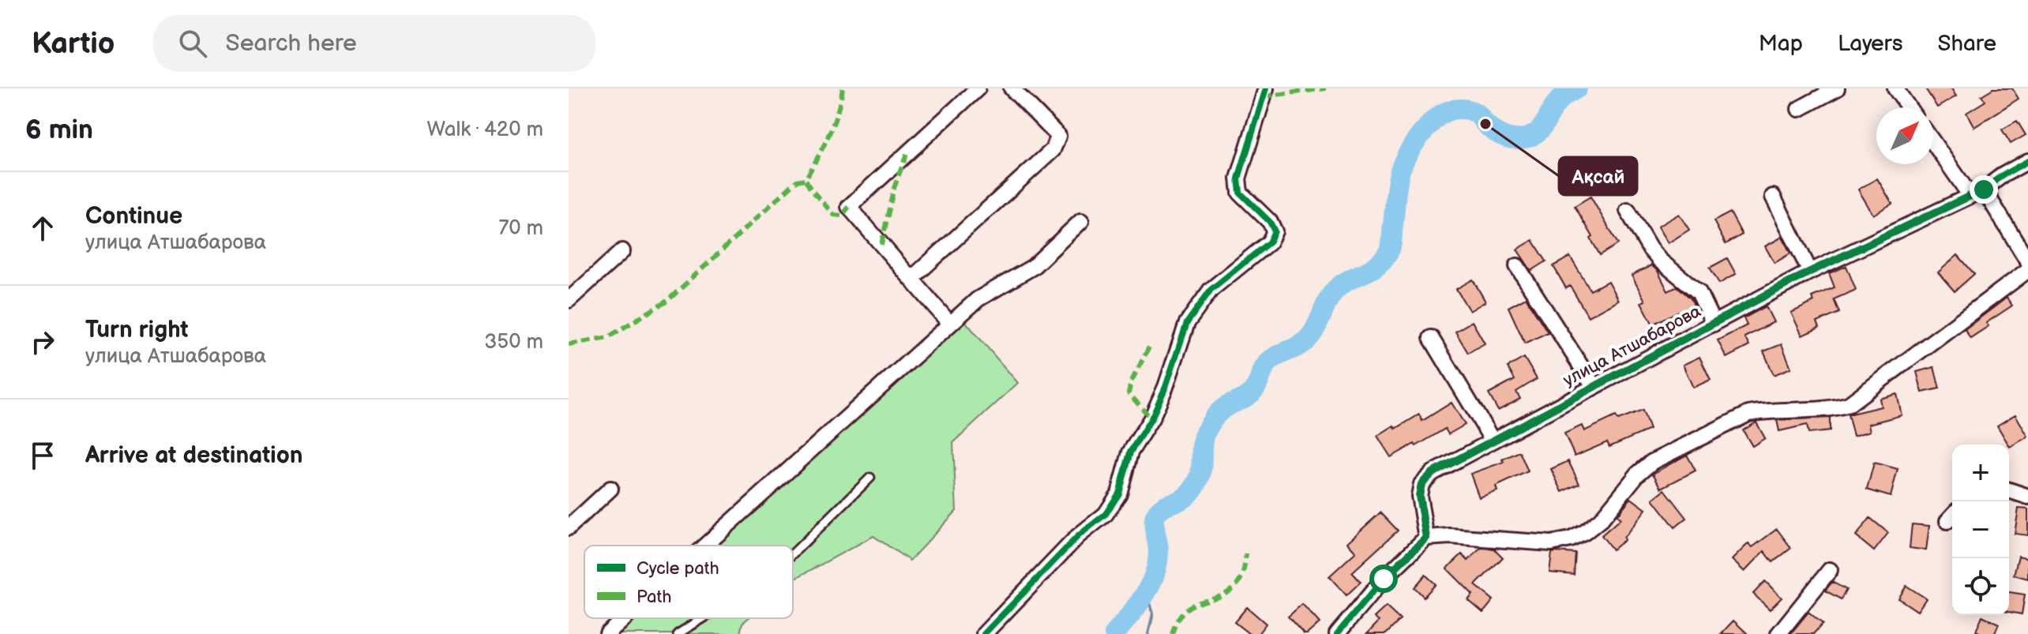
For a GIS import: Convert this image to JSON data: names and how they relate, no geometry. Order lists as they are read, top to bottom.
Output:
{
  "streets": {
    "street": ["улица Атшабарова"]
  },
  "places": ["Ақсай"],
  "legend": ["Cycle path", "Path"],
  "north": "top right",
  "page": {
    "header": "Kartio",
    "search": "Search here",
    "nav": ["Map", "Layers", "Share"],
    "heading": ["6 min", "Walk · 420 m"],
    "list": [
      ["Continue", "улица Атшабарова", "70 m"],
      ["Turn right", "улица Атшабарова", "350 m"],
      "Arrive at destination"
    ],
    "map_buttons": ["+", "−"]
  }
}
